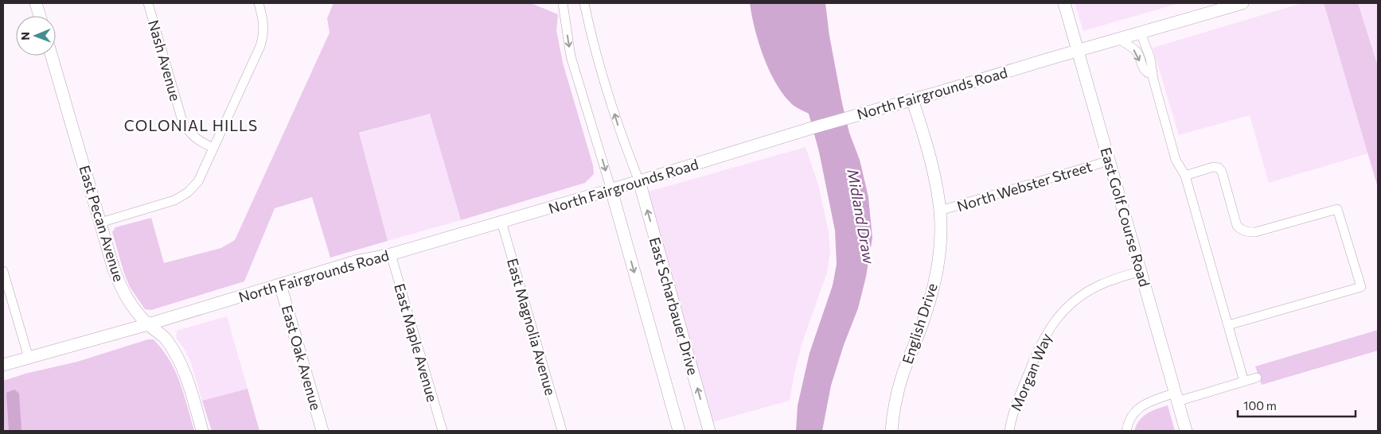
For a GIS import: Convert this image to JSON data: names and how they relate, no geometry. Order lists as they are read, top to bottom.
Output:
{
  "streets": {
    "main road": [
      "North Fairgrounds Road",
      "East Golf Course Road",
      "East Pecan Avenue",
      "East Scharbauer Drive",
      "English Drive",
      "East Oak Avenue"
    ],
    "street": [
      "Nash Avenue",
      "North Webster Street",
      "East Magnolia Avenue",
      "East Maple Avenue",
      "Morgan Way"
    ]
  },
  "crossings": [
    ["North Fairgrounds Road", "East Golf Course Road"],
    ["North Fairgrounds Road", "East Pecan Avenue"],
    ["North Fairgrounds Road", "East Scharbauer Drive"],
    ["North Fairgrounds Road", "English Drive"],
    ["North Fairgrounds Road", "East Magnolia Avenue"],
    ["North Fairgrounds Road", "East Maple Avenue"],
    ["North Fairgrounds Road", "East Oak Avenue"],
    ["North Webster Street", "East Golf Course Road"],
    ["North Webster Street", "English Drive"],
    ["East Golf Course Road", "Morgan Way"]
  ],
  "districts": ["COLONIAL HILLS"],
  "water": ["Midland Draw"],
  "scale_bar": "100 m",
  "north": "left"
}
